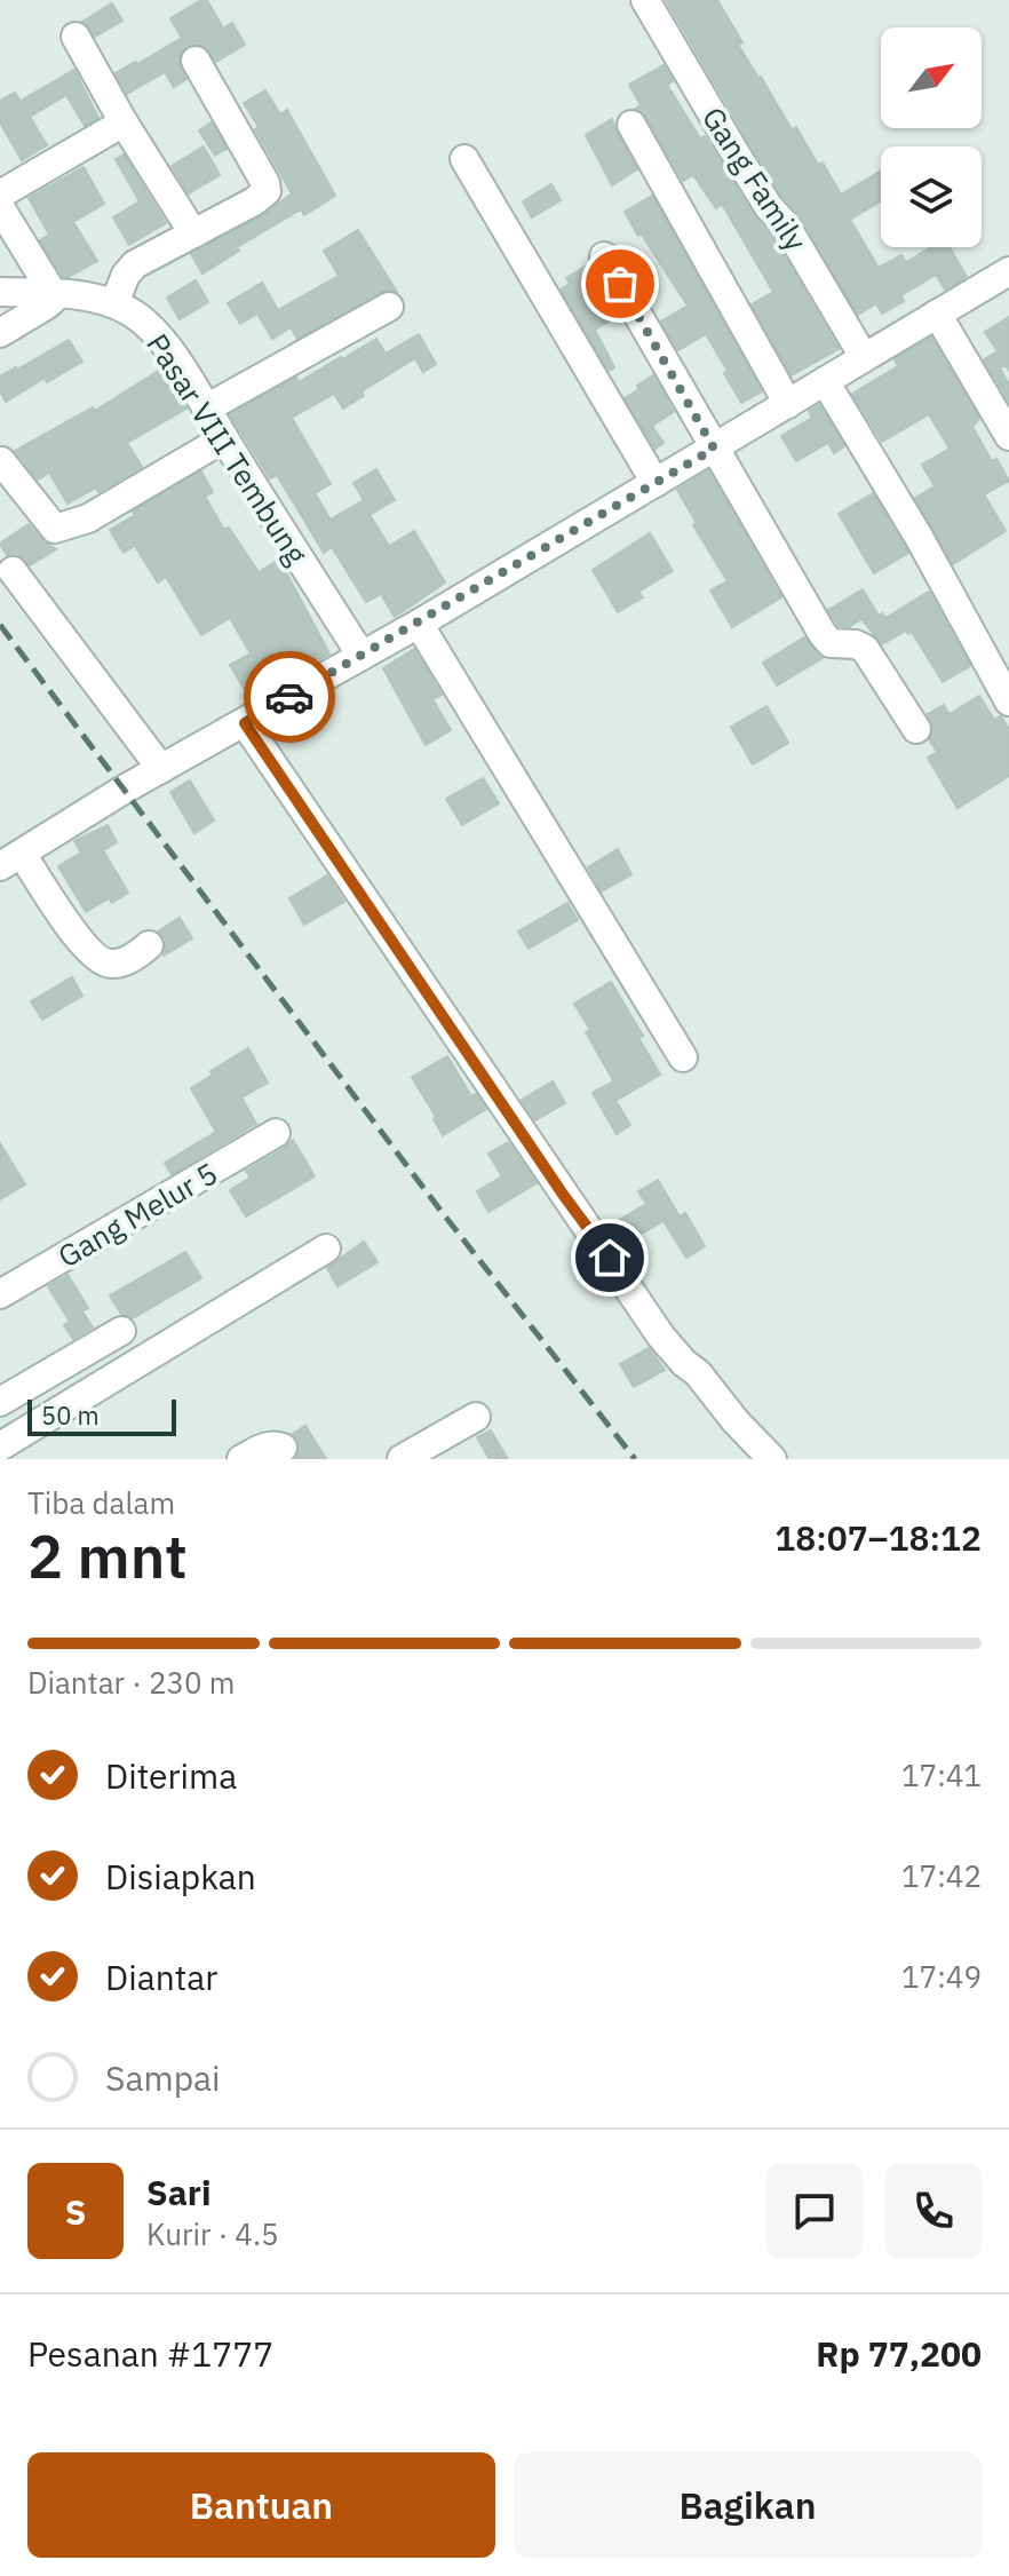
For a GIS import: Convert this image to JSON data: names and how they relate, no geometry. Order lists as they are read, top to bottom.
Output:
{
  "streets": {
    "street": ["Gang Family", "Pasar VIII Tembung", "Gang Melur 5"]
  },
  "scale_bar": "50 m",
  "north": "top right",
  "page": {
    "scale": "50 m",
    "heading": ["2 mnt", "Tiba dalam", "18:07–18:12"],
    "panel": [
      "Sari",
      "Kurir · 4.5",
      "Pesanan #1777",
      "Rp 77,200"
    ],
    "bar": "Diantar · 230 m",
    "list": [
      ["Diterima", "17:41"],
      ["Disiapkan", "17:42"],
      ["Diantar", "17:49"],
      "Sampai"
    ],
    "round": "S",
    "buttons": ["Bantuan", "Bagikan"]
  }
}
